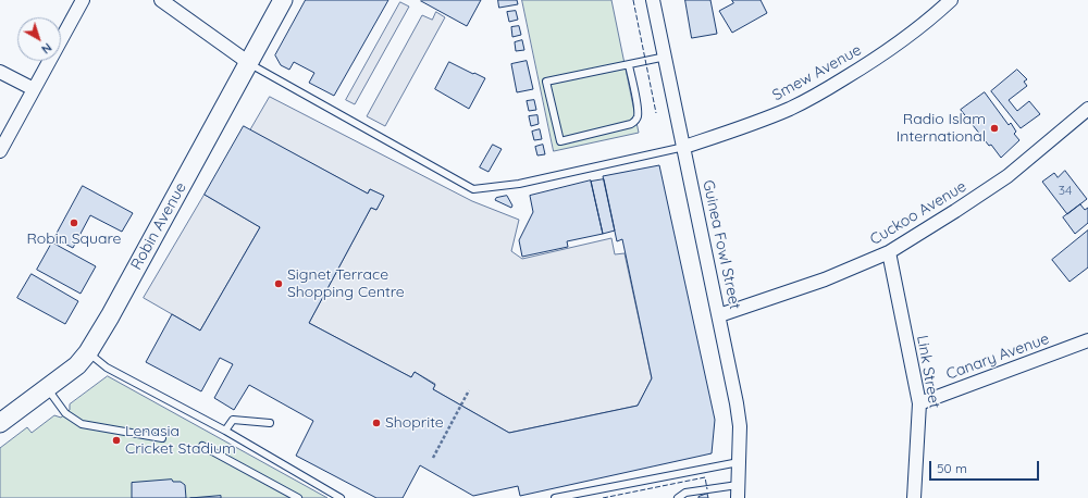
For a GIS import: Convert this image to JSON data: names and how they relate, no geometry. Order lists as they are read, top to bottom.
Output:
{
  "streets": {
    "street": [
      "Smew Avenue",
      "Cuckoo Avenue",
      "Robin Avenue",
      "Guinea Fowl Street",
      "Canary Avenue",
      "Link Street"
    ]
  },
  "crossings": [
    ["Smew Avenue", "Guinea Fowl Street"],
    ["Cuckoo Avenue", "Guinea Fowl Street"],
    ["Cuckoo Avenue", "Link Street"],
    ["Canary Avenue", "Link Street"]
  ],
  "places": [
    "Radio Islam International",
    "Robin Square",
    "Signet Terrace Shopping Centre",
    "Shoprite",
    "Lenasia Cricket Stadium"
  ],
  "house_numbers": ["34"],
  "scale_bar": "50 m",
  "north": "bottom right"
}
